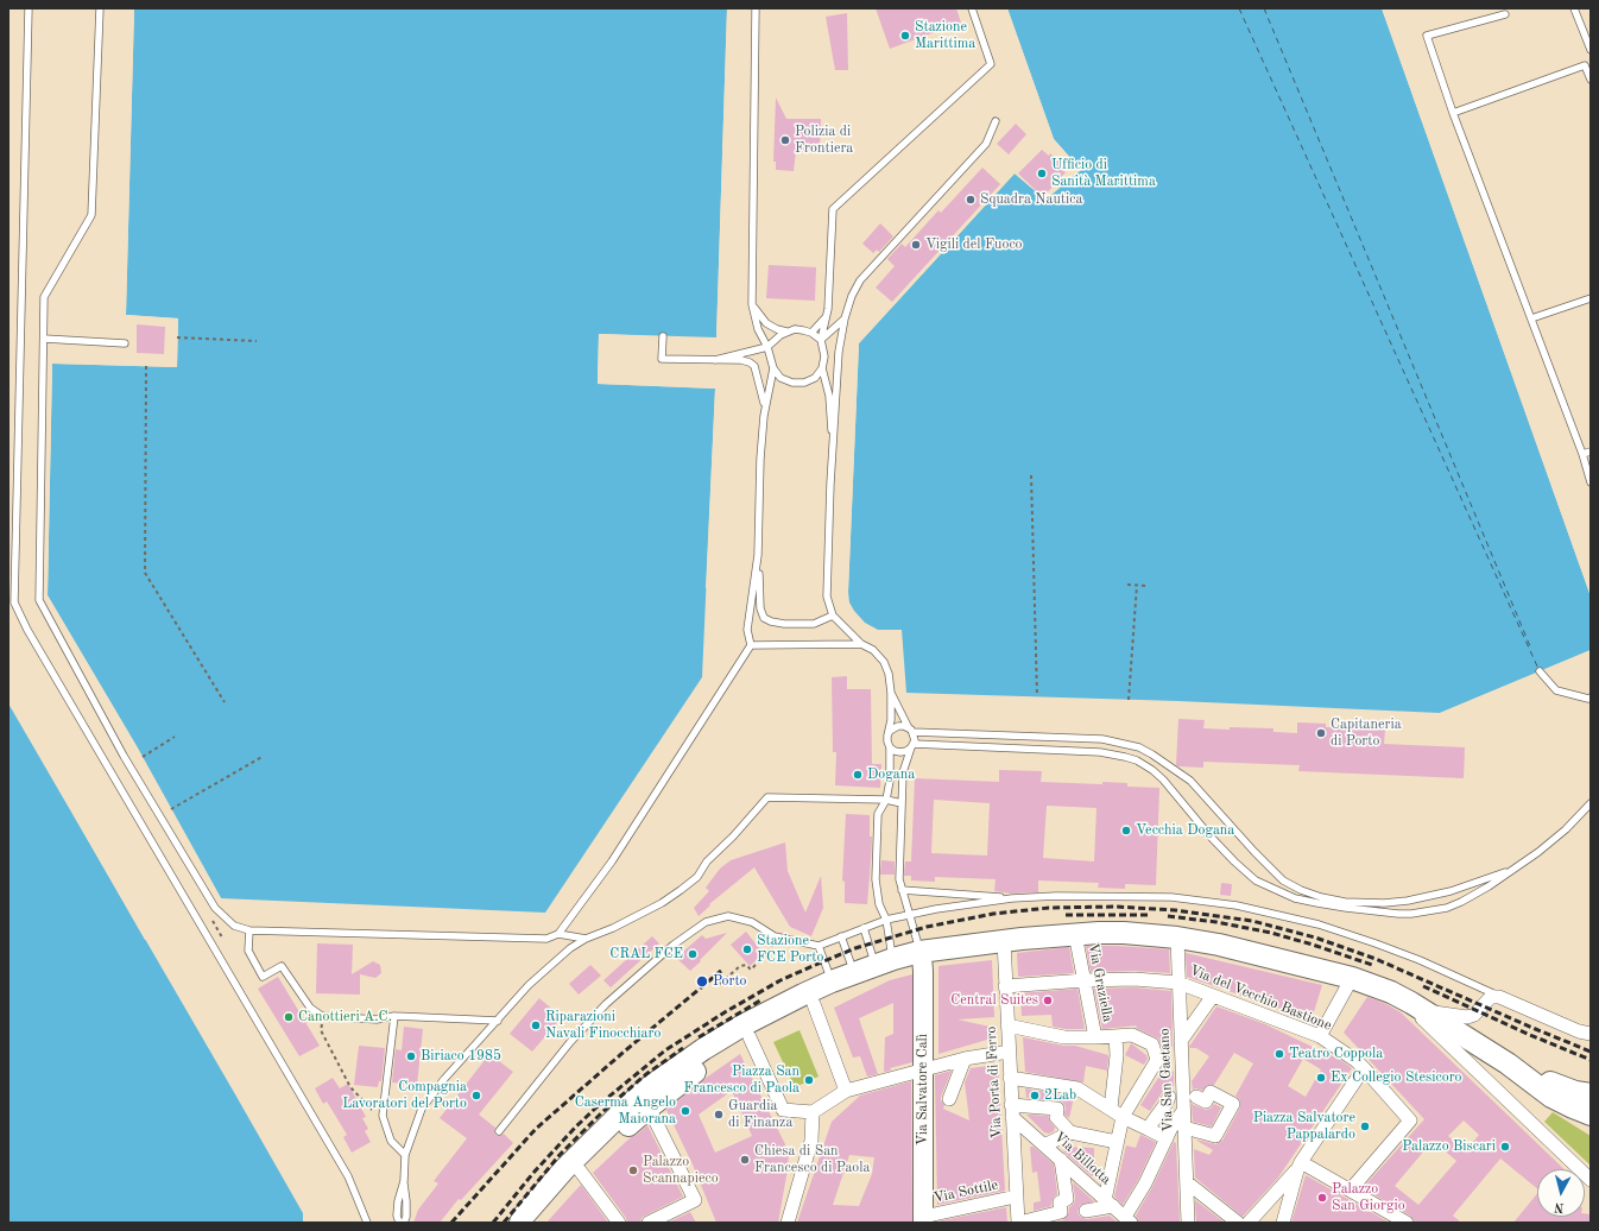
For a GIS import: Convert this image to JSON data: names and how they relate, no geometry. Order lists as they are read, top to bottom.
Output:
{
  "streets": {
    "main road": ["Via Salvatore Calì"],
    "street": [
      "Via Graziella",
      "Via del Vecchio Bastione",
      "Via San Gaetano",
      "Via Porta di Ferro",
      "Via Billotta",
      "Via Sottile"
    ]
  },
  "crossings": [
    ["Via Graziella", "Via del Vecchio Bastione"],
    ["Via del Vecchio Bastione", "Via San Gaetano"],
    ["Via del Vecchio Bastione", "Via Porta di Ferro"],
    ["Via Porta di Ferro", "Via Billotta"],
    ["Via Porta di Ferro", "Via Sottile"],
    ["Via Salvatore Calì", "Via Sottile"]
  ],
  "places": [
    "Stazione Marittima",
    "Polizia di Frontiera",
    "Ufficio di Sanità Marittima",
    "Squadra Nautica",
    "Vigili del Fuoco",
    "Capitaneria di Porto",
    "Dogana",
    "Vecchia Dogana",
    "Stazione FCE Porto",
    "CRAL FCE",
    "Porto",
    "Central Suites",
    "Canottieri A.C.",
    "Riparazioni Navali Finocchiaro",
    "Teatro Coppola",
    "Biriaco 1985",
    "Ex Collegio Stesicoro",
    "Piazza San Francesco di Paola",
    "Compagnia Lavoratori del Porto",
    "2Lab",
    "Caserma Angelo Maiorana",
    "Guardia di Finanza",
    "Piazza Salvatore Pappalardo",
    "Palazzo Biscari",
    "Chiesa di San Francesco di Paola",
    "Palazzo Scannapieco",
    "Palazzo San Giorgio"
  ],
  "north": "bottom"
}
